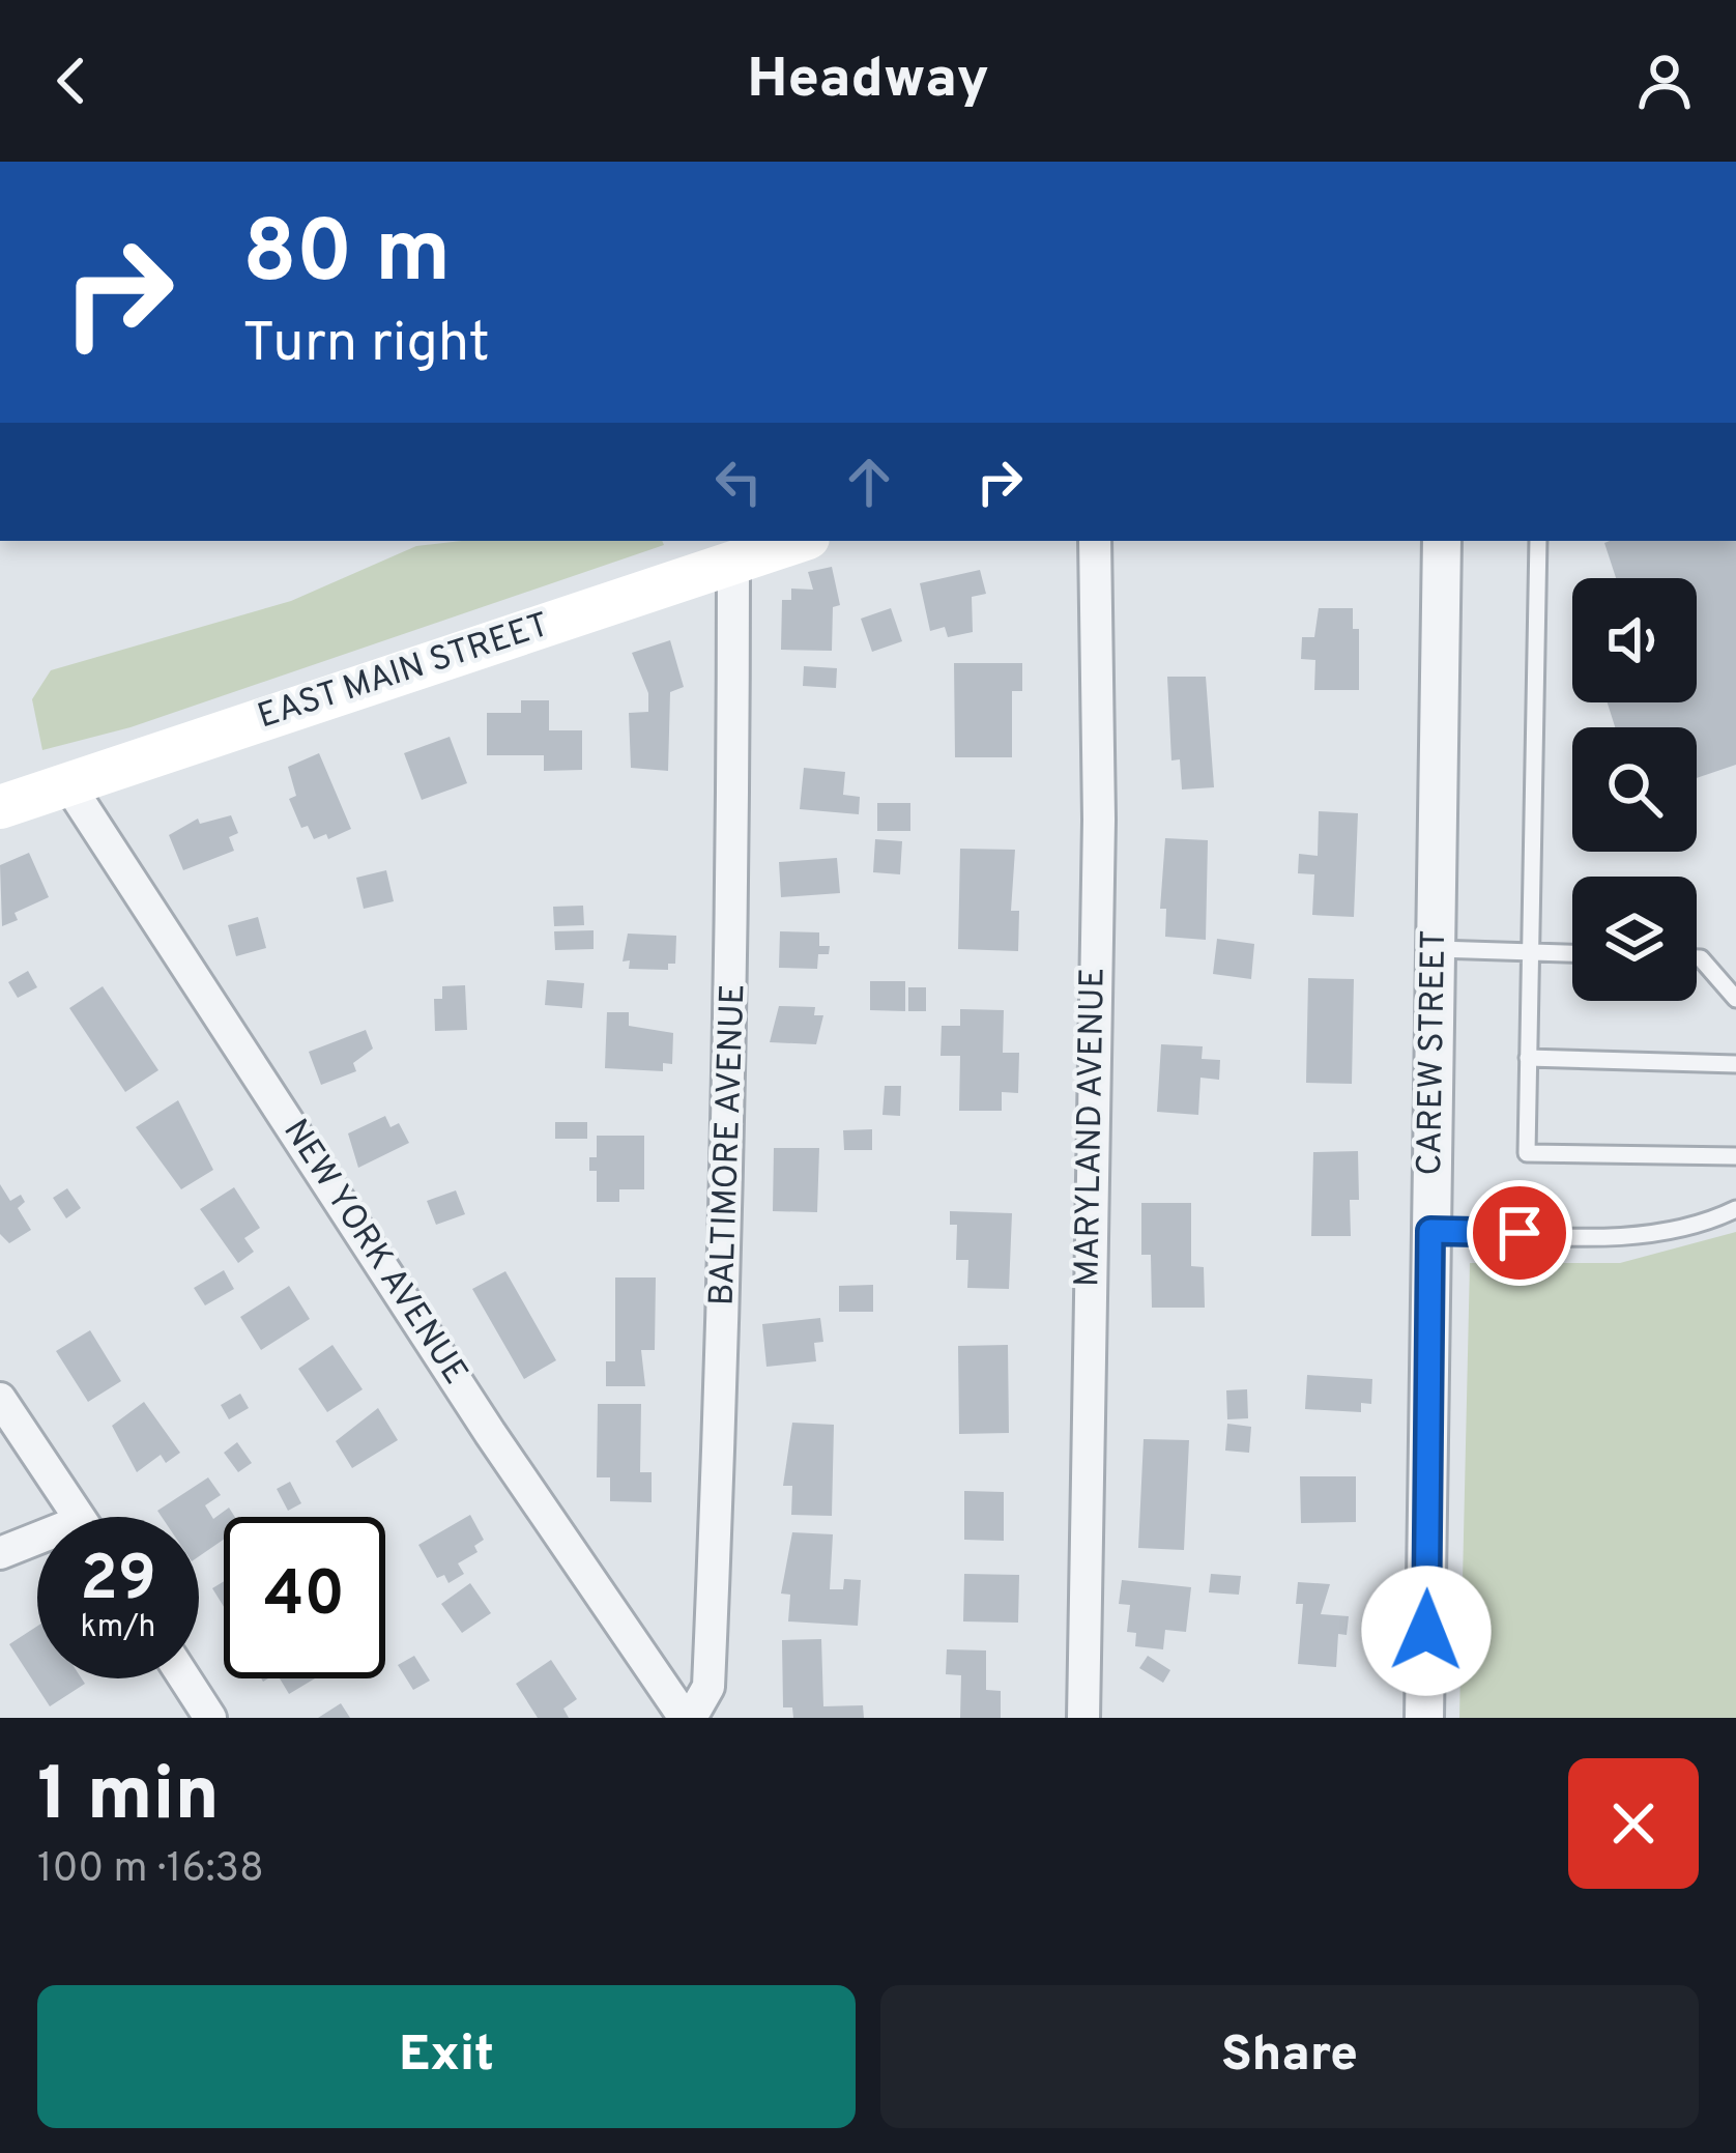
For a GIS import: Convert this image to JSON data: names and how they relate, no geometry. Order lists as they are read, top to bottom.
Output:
{
  "streets": {
    "main road": ["EAST MAIN STREET"],
    "street": [
      "CAREW STREET",
      "MARYLAND AVENUE",
      "BALTIMORE AVENUE",
      "NEW YORK AVENUE"
    ]
  },
  "crossings": [
    ["EAST MAIN STREET", "BALTIMORE AVENUE"],
    ["EAST MAIN STREET", "NEW YORK AVENUE"],
    ["BALTIMORE AVENUE", "NEW YORK AVENUE"]
  ],
  "page": {
    "header": "Headway",
    "turn": ["80 m", "Turn right"],
    "speed": "29 km/h",
    "limit": "40",
    "heading": ["1 min", "100 m · 16:38"],
    "buttons": ["Exit", "Share"]
  }
}
